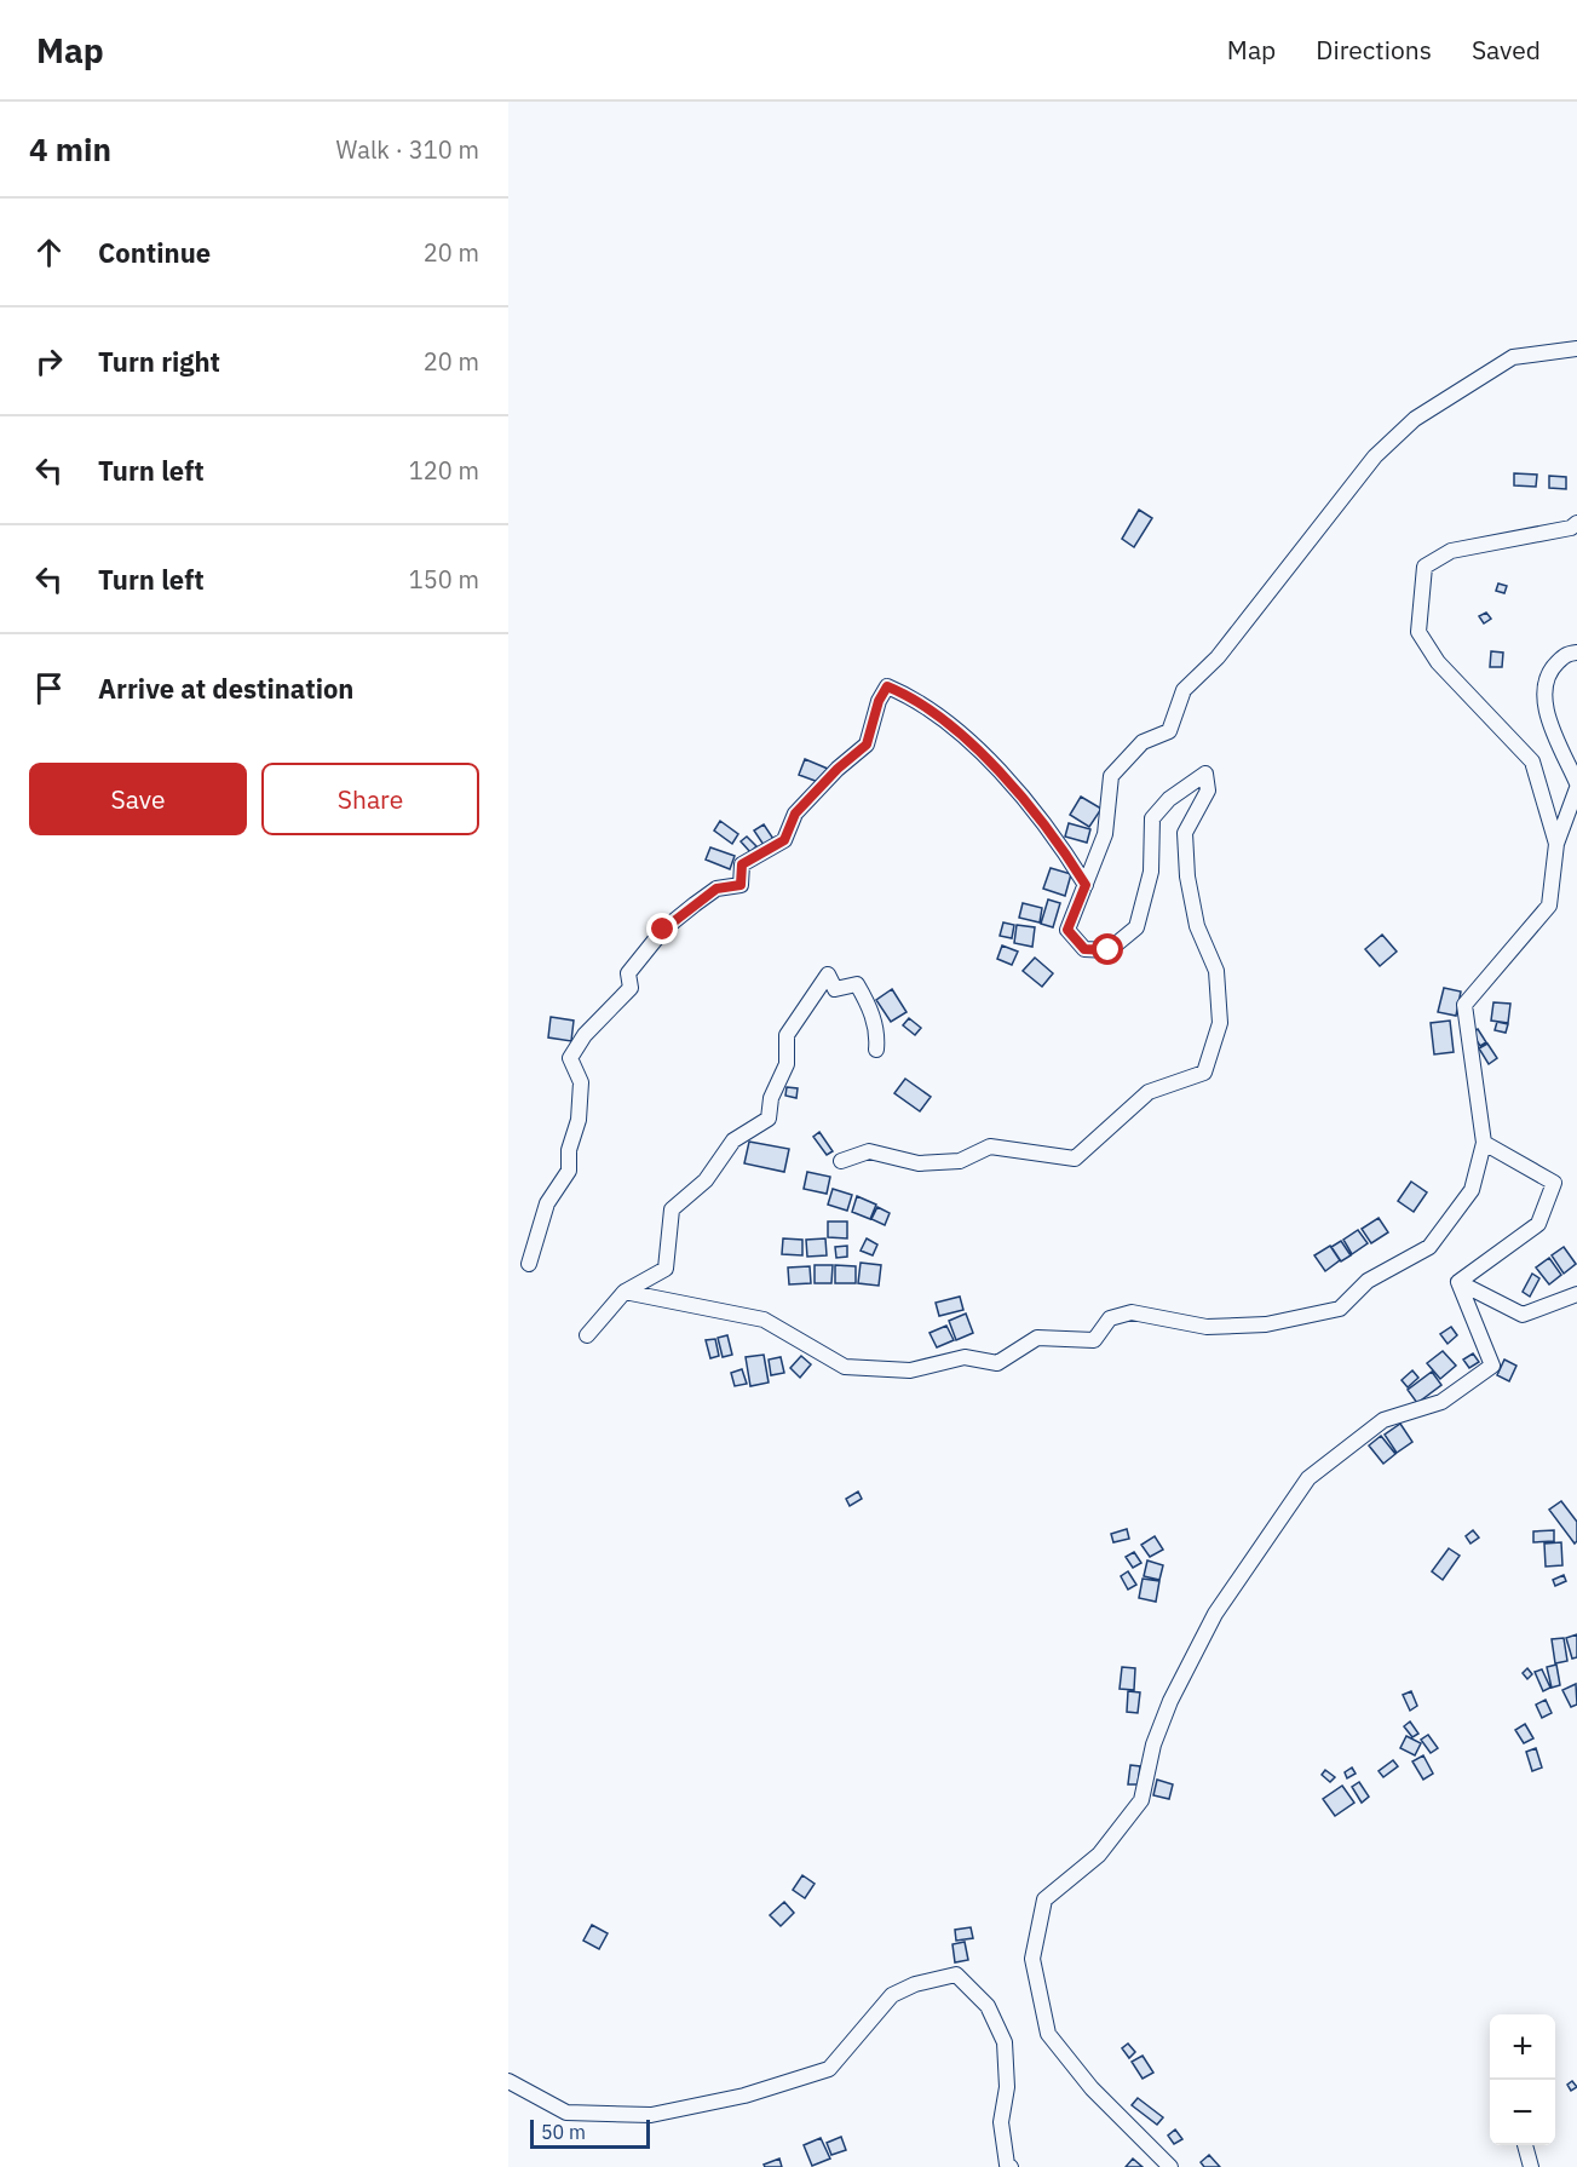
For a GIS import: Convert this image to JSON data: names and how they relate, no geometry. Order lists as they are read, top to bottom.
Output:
{
  "scale_bar": "50 m",
  "page": {
    "header": "Map",
    "nav": ["Map", "Directions", "Saved"],
    "heading": ["4 min", "Walk · 310 m"],
    "list": [
      ["Continue", "20 m"],
      ["Turn right", "20 m"],
      ["Turn left", "120 m"],
      ["Turn left", "150 m"],
      "Arrive at destination"
    ],
    "buttons": ["Save", "Share"],
    "map_buttons": ["+", "−"],
    "scale": "50 m"
  }
}
